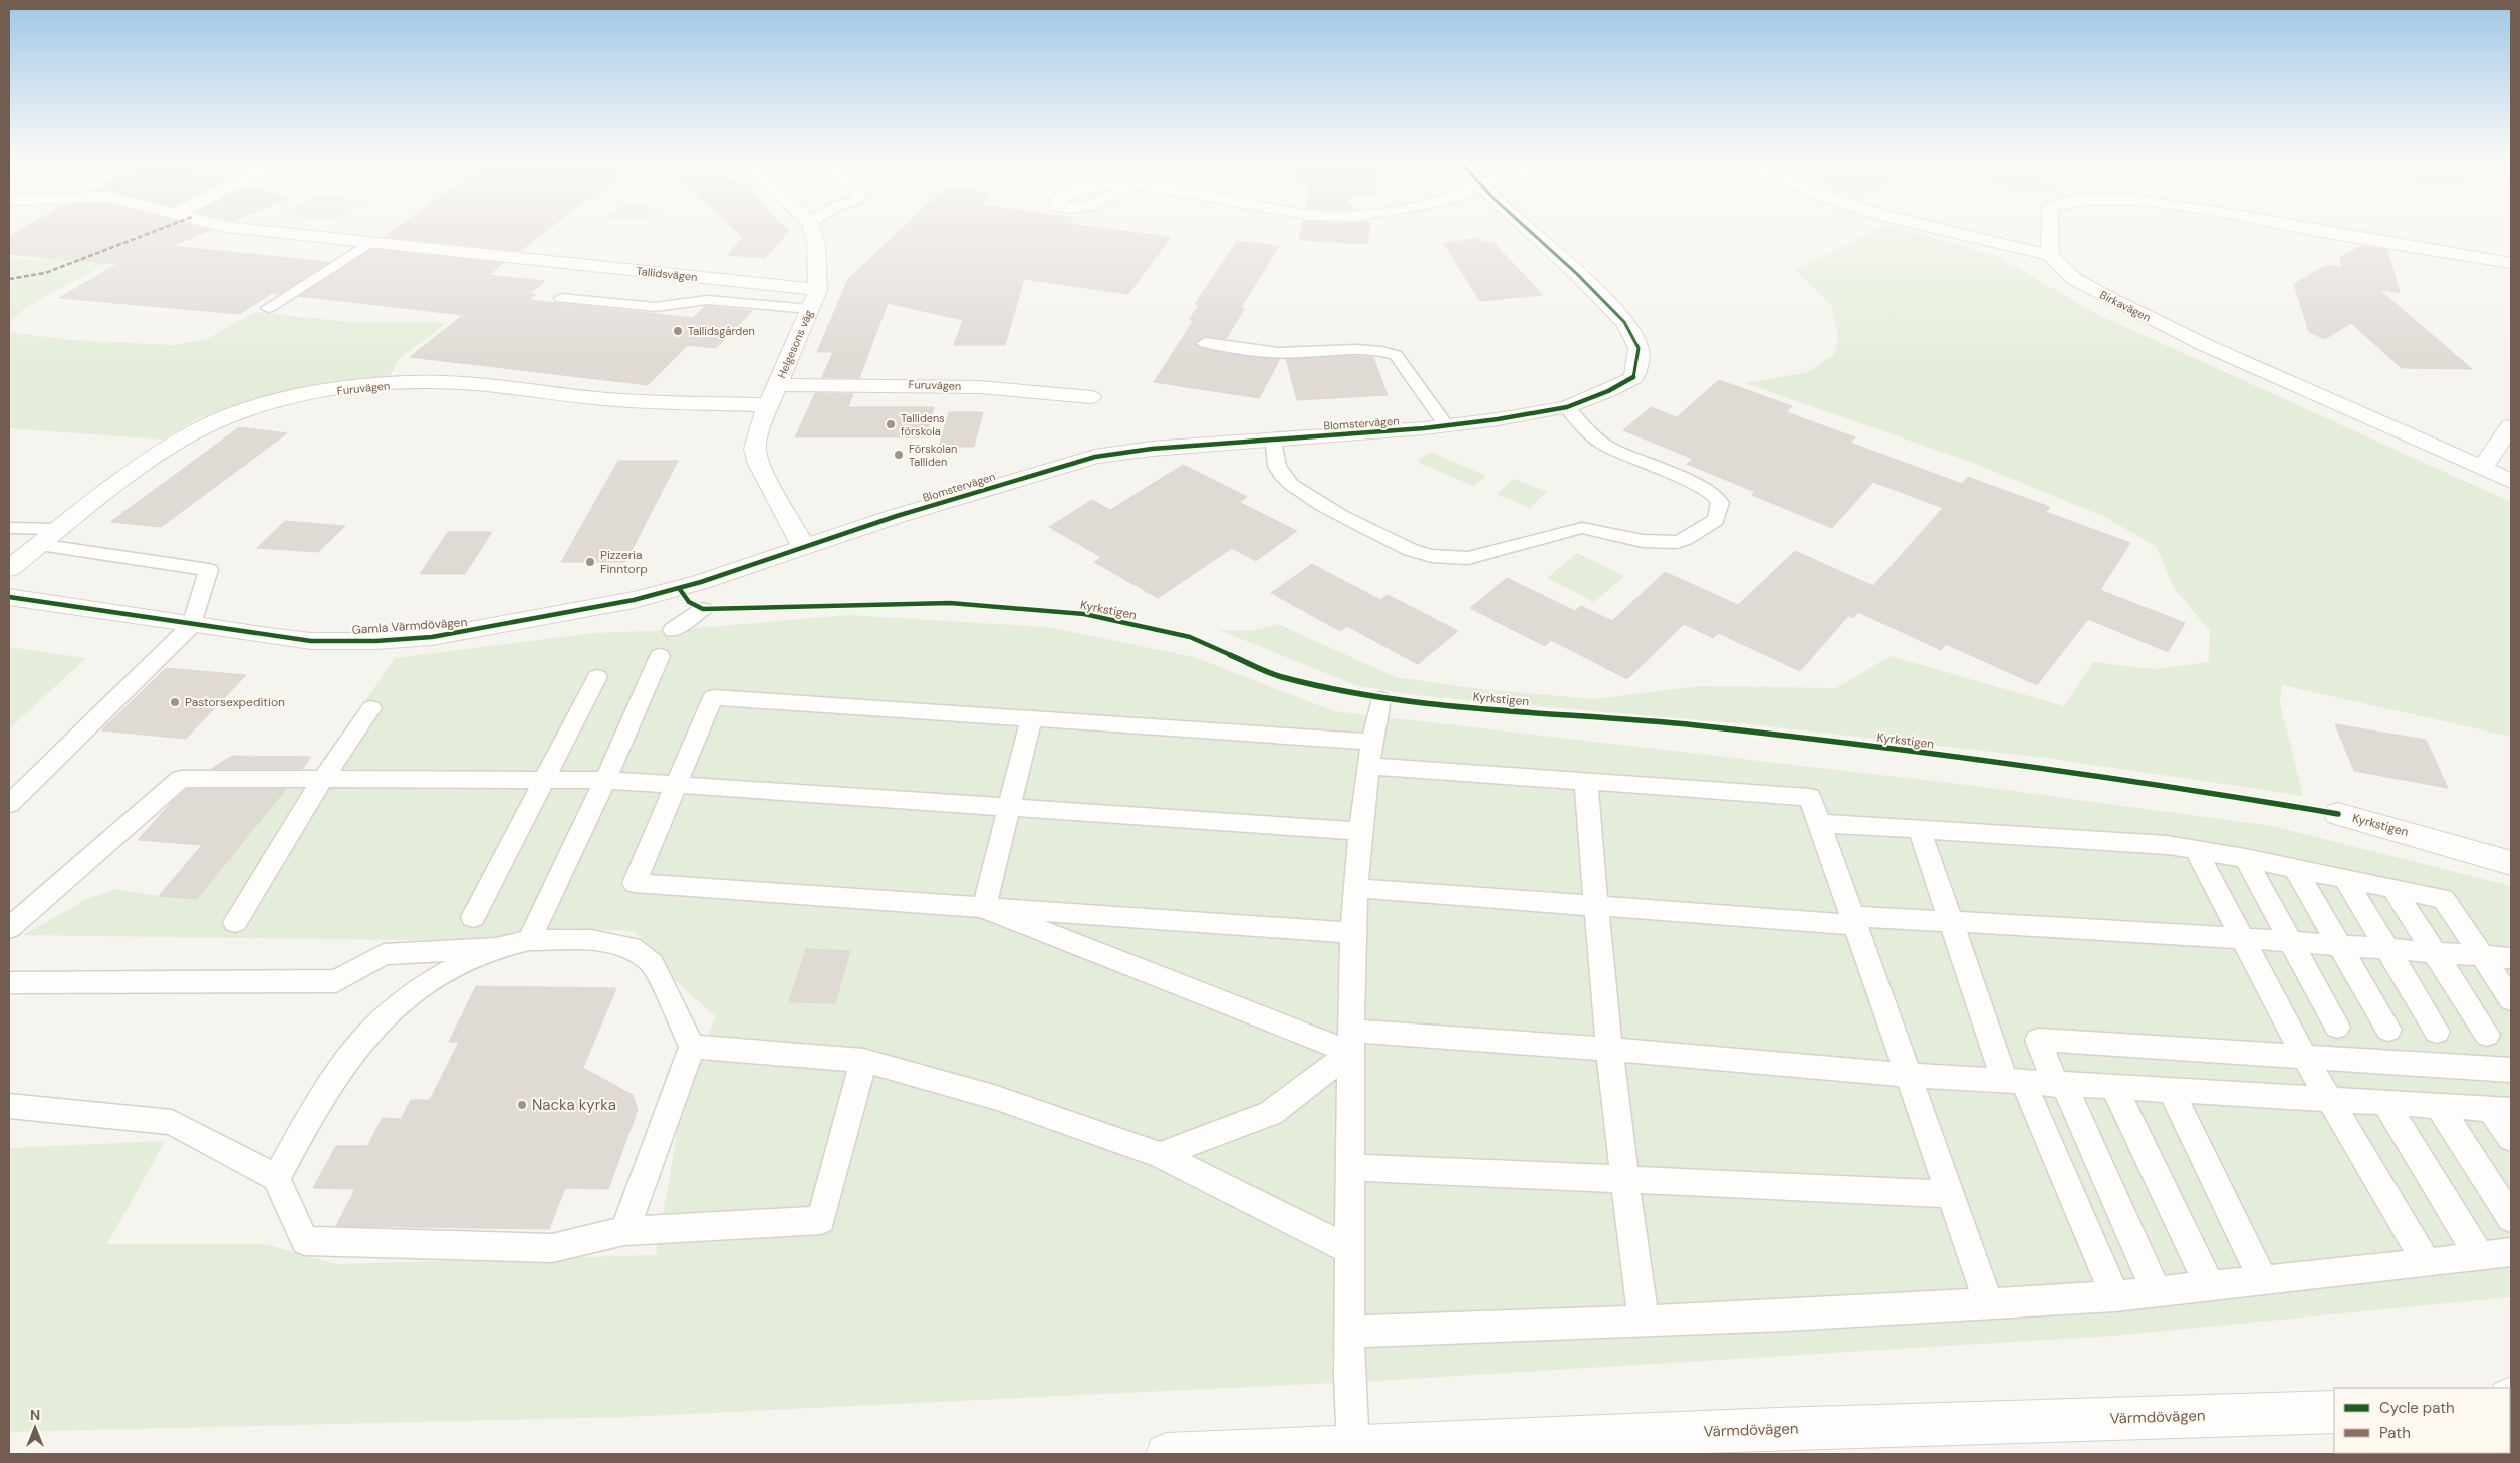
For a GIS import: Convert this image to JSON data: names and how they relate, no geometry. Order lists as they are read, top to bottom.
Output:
{
  "streets": {
    "street": [
      "Tallidsvägen",
      "Birkavägen",
      "Helgesons väg",
      "Furuvägen",
      "Blomstervägen",
      "Kyrkstigen",
      "Gamla Värmdövägen",
      "Värmdövägen"
    ]
  },
  "crossings": [
    ["Tallidsvägen", "Helgesons väg"],
    ["Helgesons väg", "Furuvägen"],
    ["Helgesons väg", "Blomstervägen"],
    ["Helgesons väg", "Gamla Värmdövägen"],
    ["Blomstervägen", "Gamla Värmdövägen"]
  ],
  "places": [
    "Tallidsgården",
    "Tallidens förskola",
    "Förskolan Talliden",
    "Pizzeria Finntorp",
    "Pastorsexpedition",
    "Nacka kyrka"
  ],
  "legend": ["Cycle path", "Path"],
  "north": "top"
}
